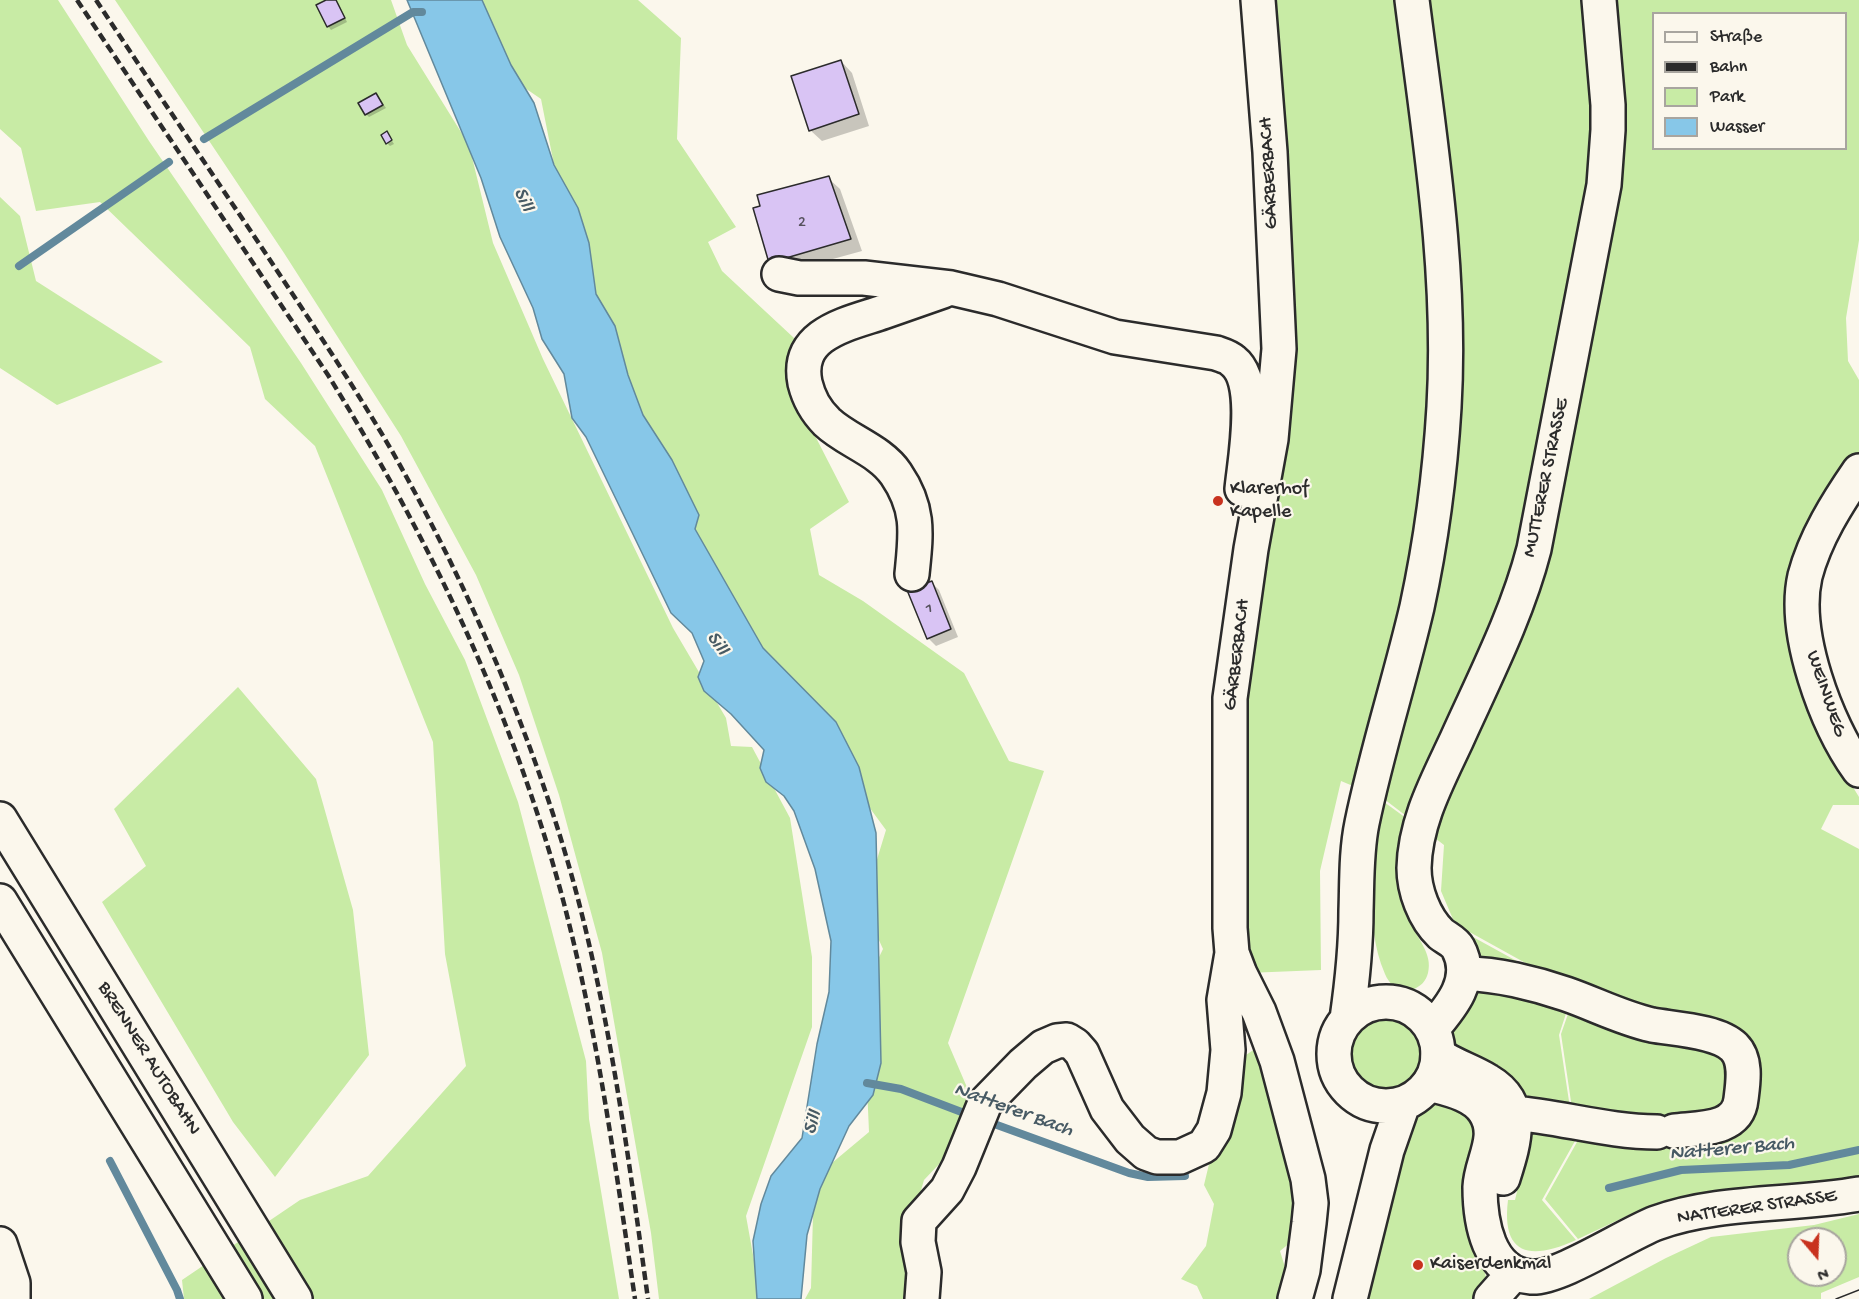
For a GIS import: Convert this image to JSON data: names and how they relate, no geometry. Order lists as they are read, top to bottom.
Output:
{
  "streets": {
    "main road": [
      "GÄRBERBACH",
      "MUTTERER STRASSE",
      "WEINWEG",
      "BRENNER AUTOBAHN",
      "NATTERER STRASSE"
    ]
  },
  "water": ["Sill", "Natterer Bach"],
  "places": ["Klarerhof Kapelle", "Kaiserdenkmal"],
  "house_numbers": ["2", "1"],
  "legend": [
    "Straße",
    "Bahn",
    "Park",
    "Wasser"
  ],
  "north": "bottom"
}
